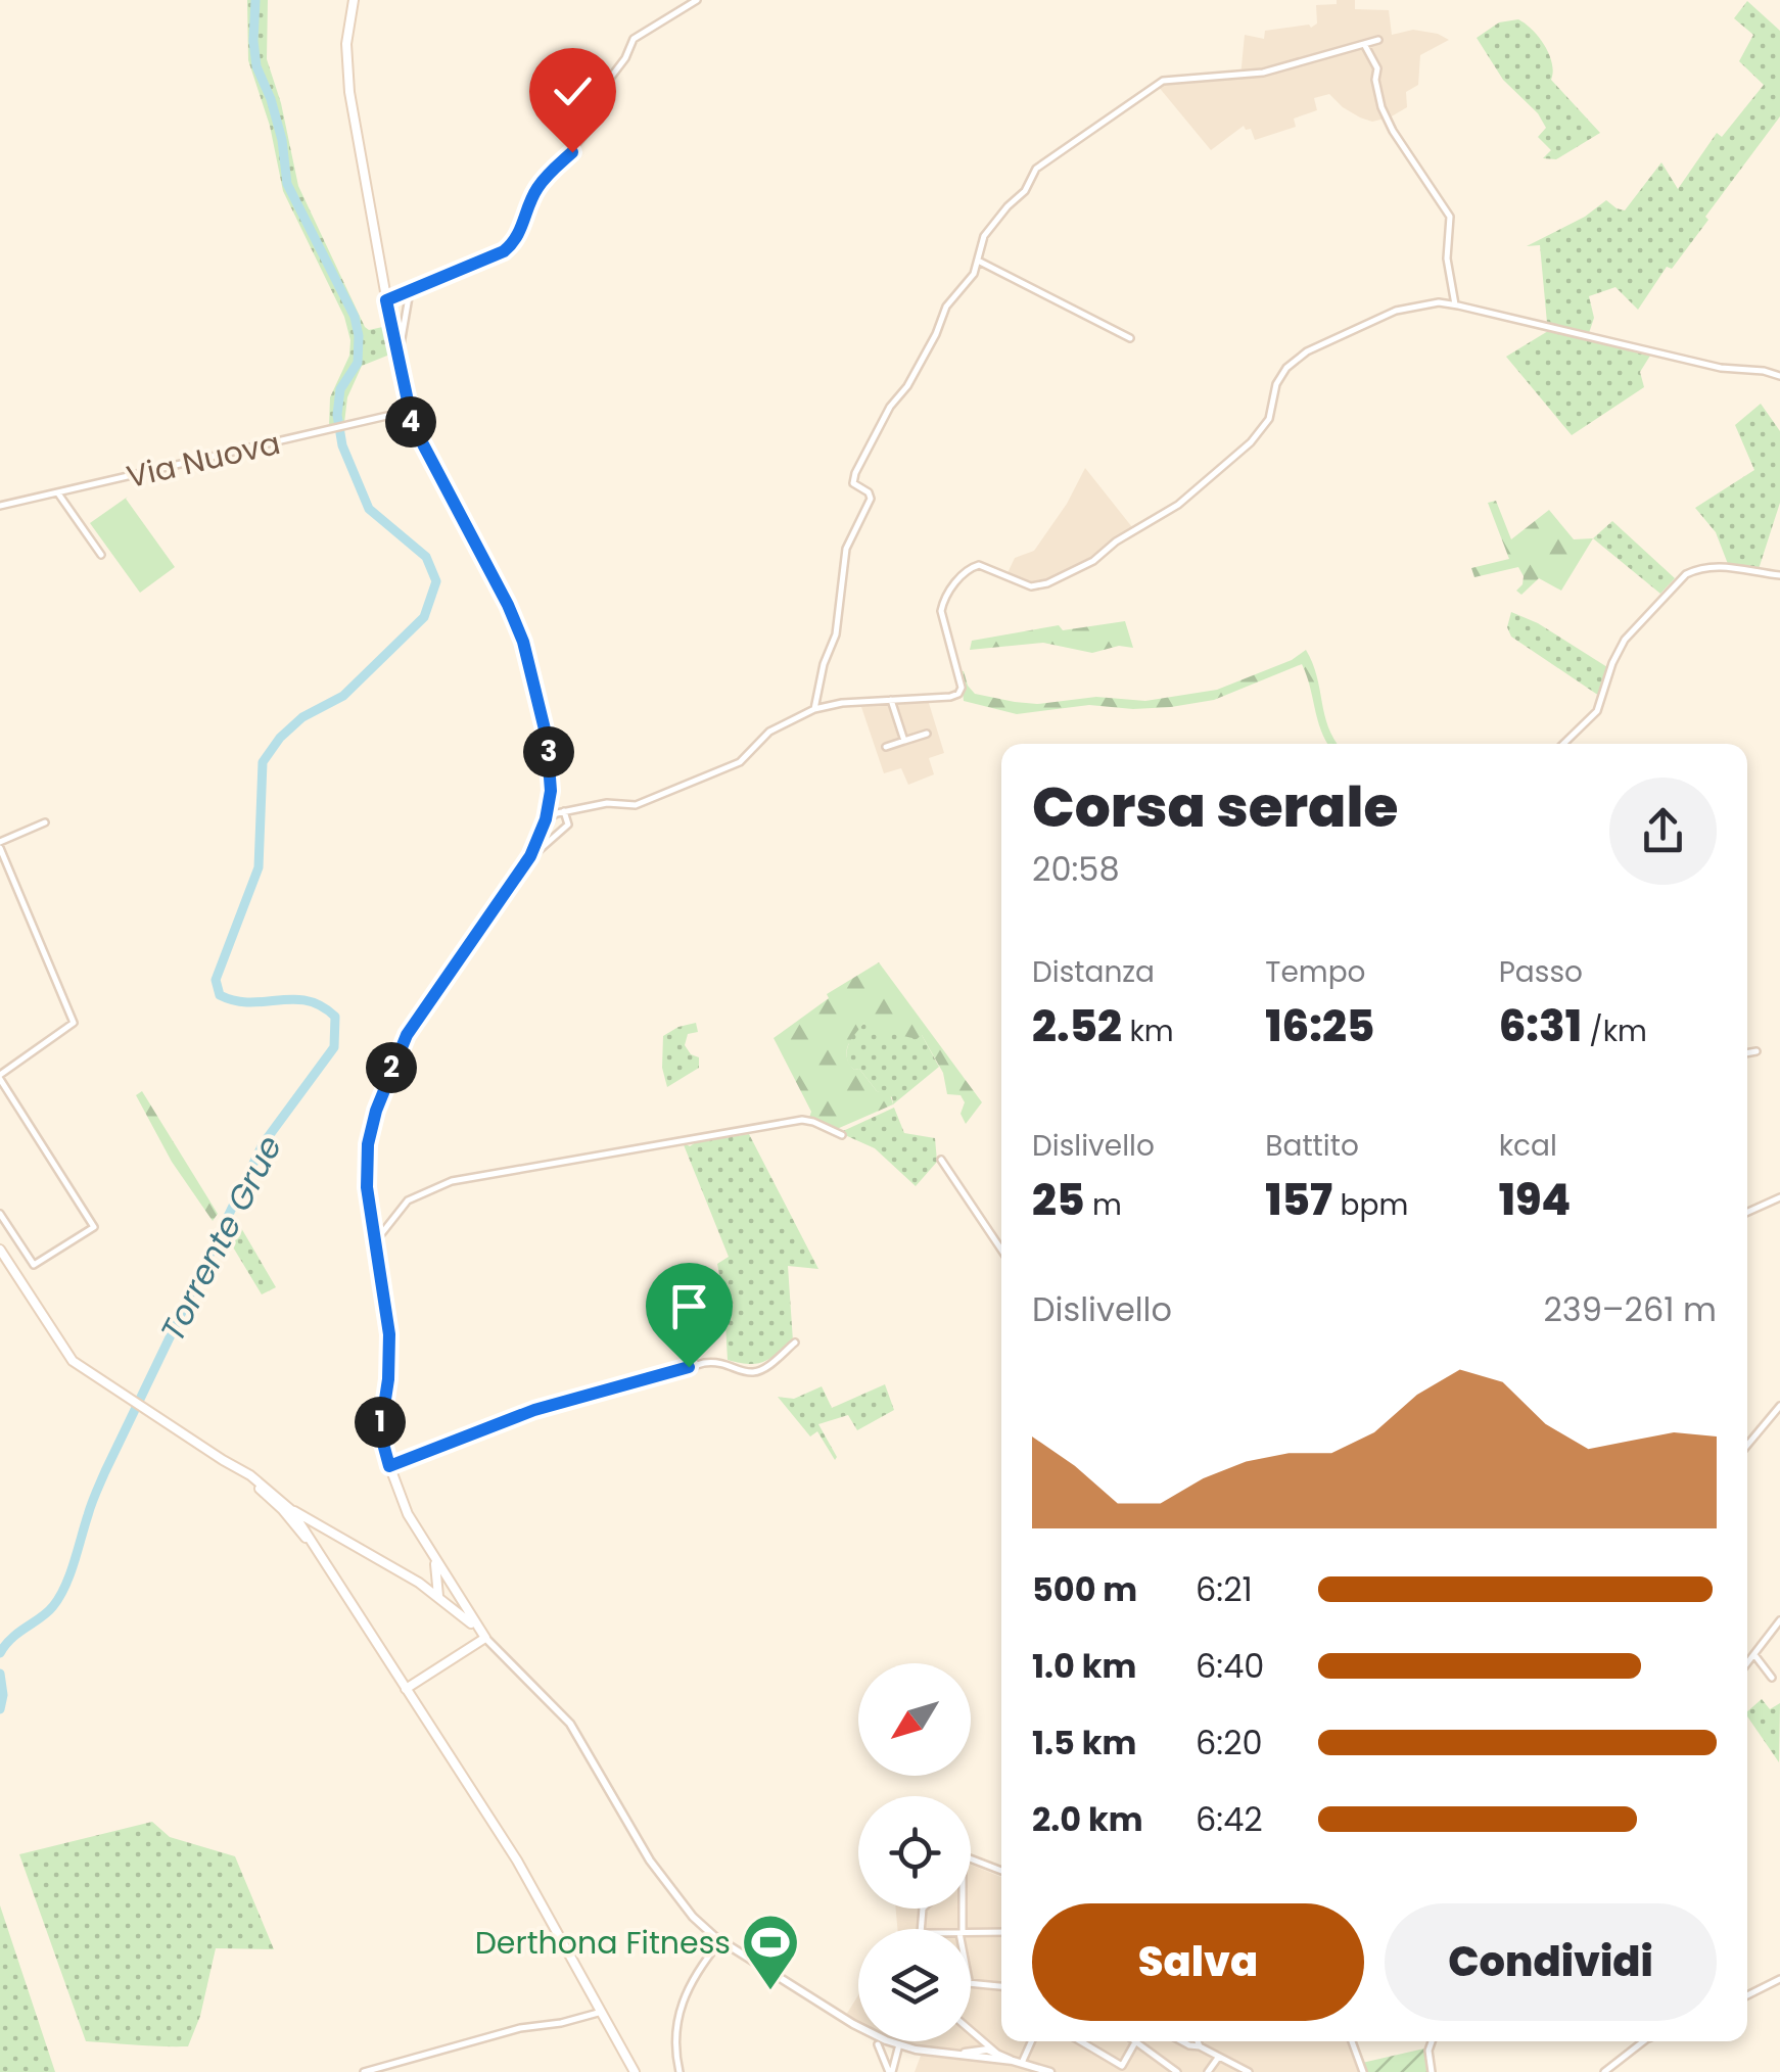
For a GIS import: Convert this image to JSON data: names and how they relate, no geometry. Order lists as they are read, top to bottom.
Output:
{
  "streets": {
    "street": ["Via Nuova"]
  },
  "water": ["Torrente Grue"],
  "places": {
    "sports": ["Derthona Fitness"]
  },
  "north": "bottom left",
  "page": {
    "pins": [
      "4",
      "3",
      "2",
      "1"
    ],
    "heading": ["Corsa serale", "20:58"],
    "stats": [
      ["Distanza", "2.52 km"],
      ["Tempo", "16:25"],
      ["Passo", "6:31 /km"],
      ["Dislivello", "25 m"],
      ["Battito", "157 bpm"],
      ["kcal", "194"]
    ],
    "chart": ["Dislivello", "239–261 m"],
    "list": [
      {
        "name": "500 m",
        "note": "6:21"
      },
      {
        "name": "1.0 km",
        "note": "6:40"
      },
      {
        "name": "1.5 km",
        "note": "6:20"
      },
      {
        "name": "2.0 km",
        "note": "6:42"
      }
    ],
    "buttons": ["Salva", "Condividi"]
  }
}
